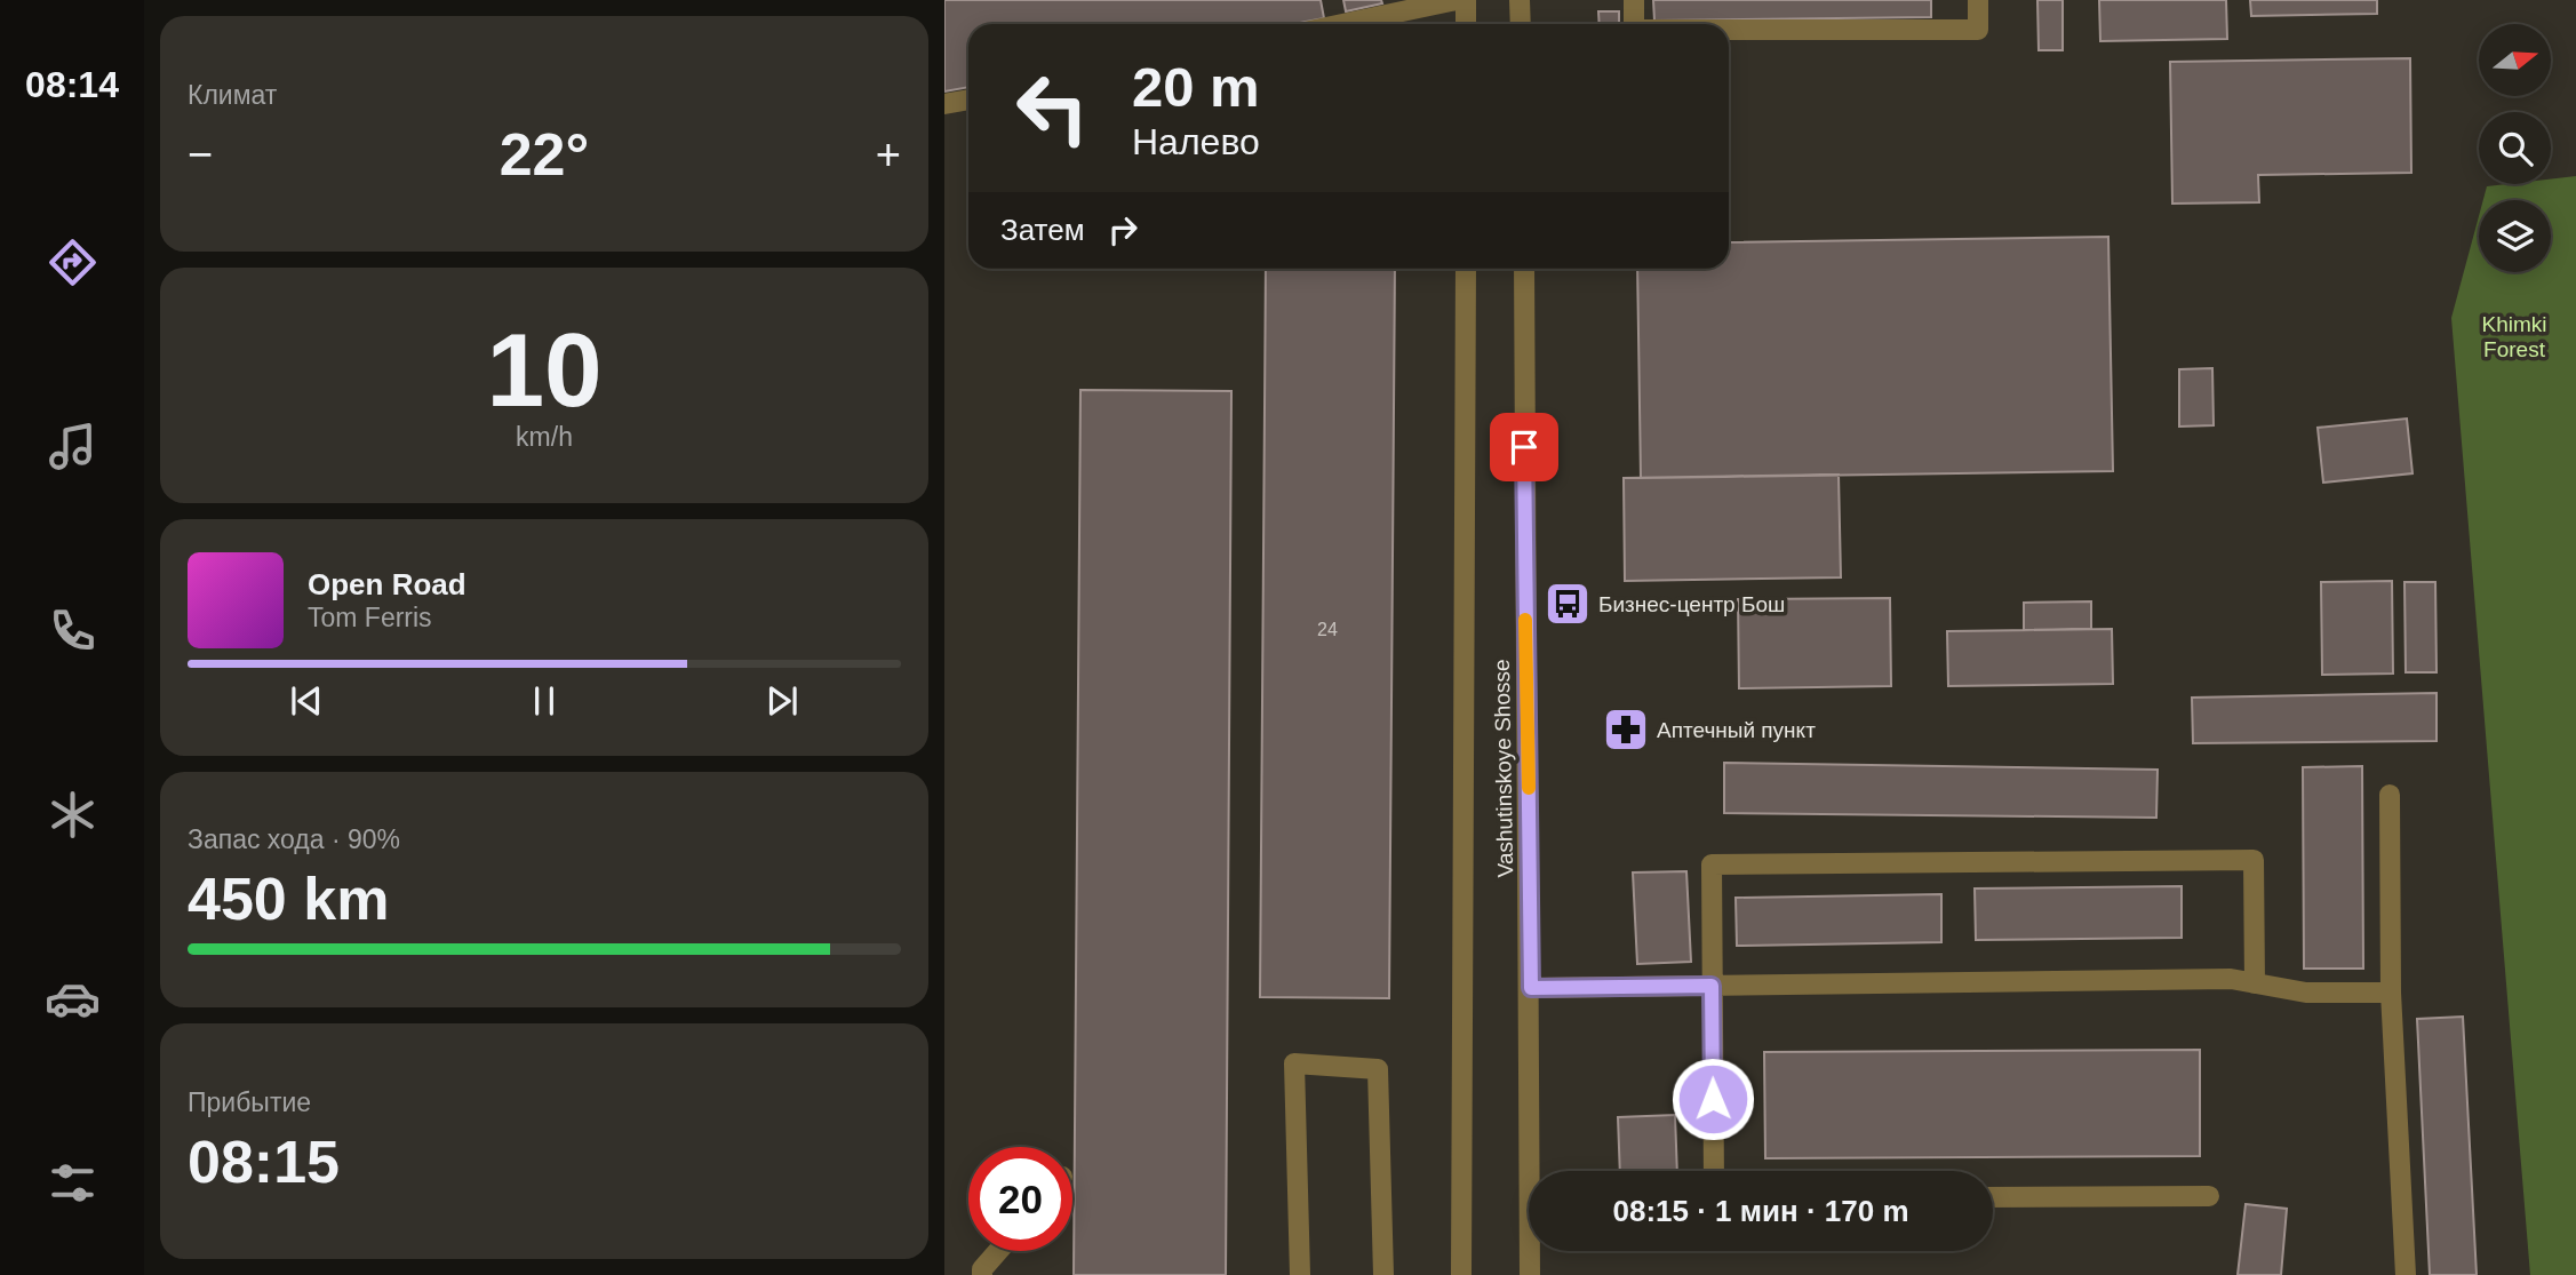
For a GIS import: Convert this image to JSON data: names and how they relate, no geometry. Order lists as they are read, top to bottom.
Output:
{
  "streets": {
    "street": ["Vashutinskoye Shosse"]
  },
  "parks": ["Khimki Forest"],
  "places": {
    "bus stop": ["Бизнес-центр Бош"],
    "pharmacy": ["Аптечный пункт"]
  },
  "house_numbers": ["24"],
  "north": "right",
  "page": {
    "tabs": "08:14",
    "tile": [
      "Климат",
      ["10", "km/h"],
      ["Запас хода · 90%", "450 km"],
      ["Прибытие", "08:15"]
    ],
    "turn": ["20 m", "Налево"],
    "heat": ["−", "22°", "+"],
    "then": "Затем",
    "song": ["Open Road", "Tom Ferris"],
    "limit": "20",
    "trip": "08:15 · 1 мин · 170 m"
  }
}
